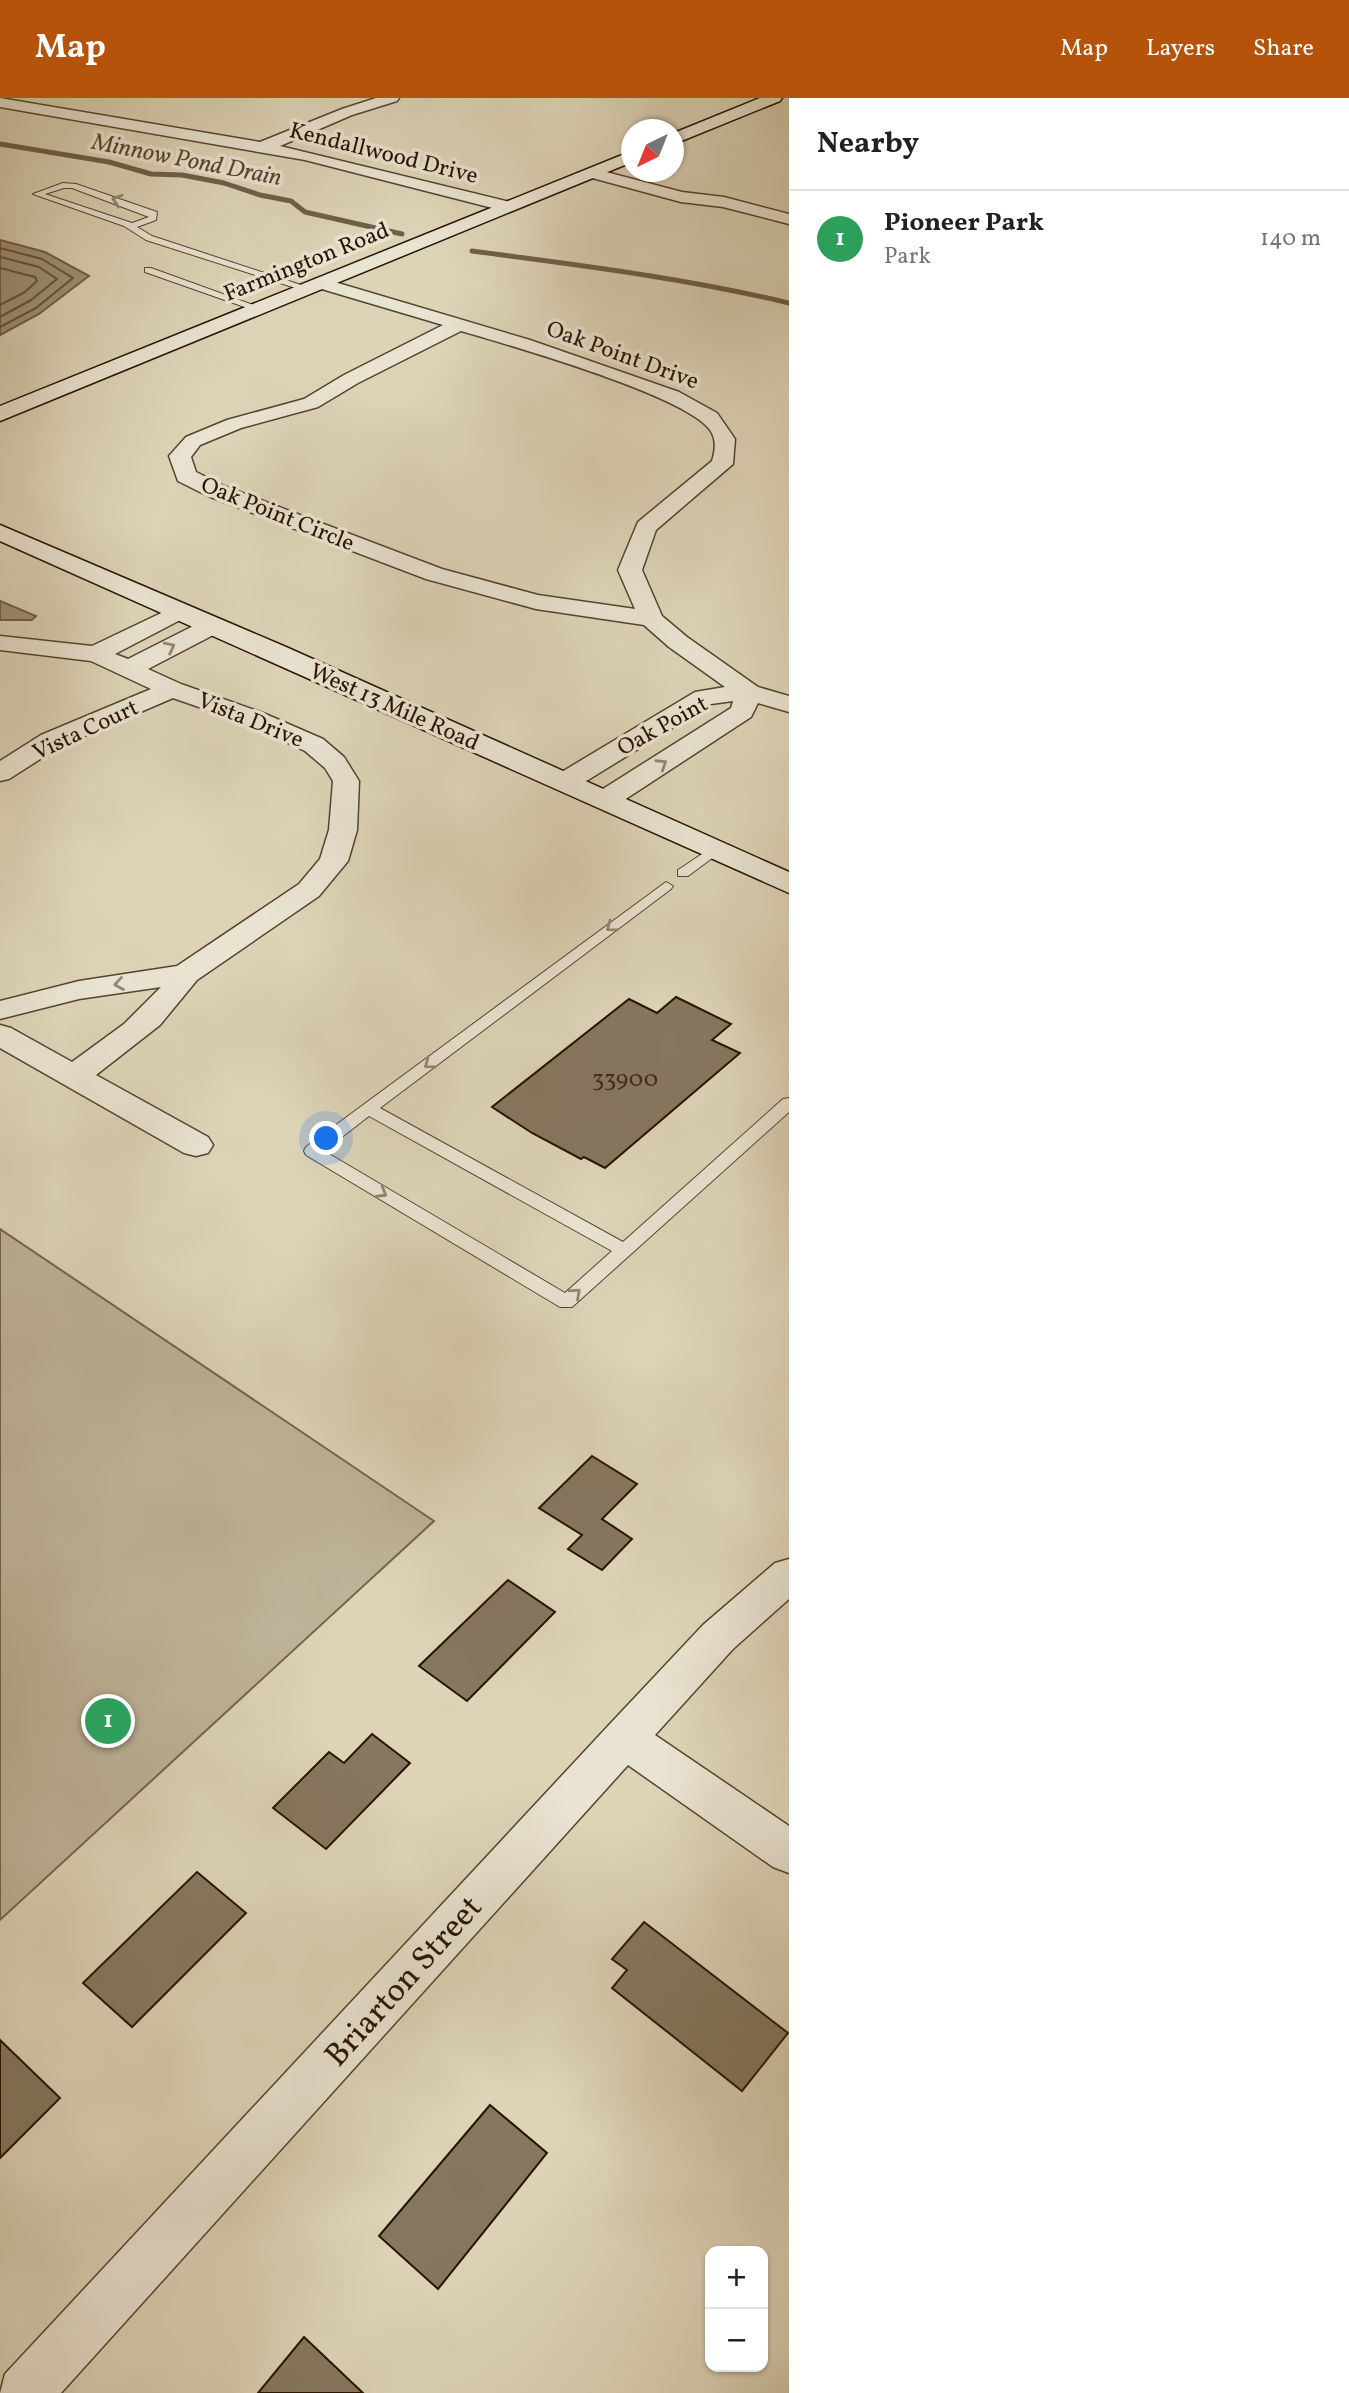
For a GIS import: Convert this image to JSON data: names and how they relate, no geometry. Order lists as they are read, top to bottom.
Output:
{
  "streets": {
    "street": [
      "Kendallwood Drive",
      "Farmington Road",
      "Oak Point Drive",
      "Oak Point Circle",
      "West 13 Mile Road",
      "Vista Drive",
      "Oak Point",
      "Vista Court",
      "Briarton Street"
    ]
  },
  "crossings": [
    ["Kendallwood Drive", "Farmington Road"],
    ["Farmington Road", "Oak Point Drive"],
    ["Oak Point Drive", "Oak Point Circle"],
    ["Oak Point Drive", "Oak Point"],
    ["West 13 Mile Road", "Oak Point"],
    ["Vista Drive", "Vista Court"]
  ],
  "water": ["Minnow Pond Drain"],
  "house_numbers": ["33900"],
  "north": "bottom left",
  "page": {
    "header": "Map",
    "nav": ["Map", "Layers", "Share"],
    "heading": "Nearby",
    "list": [
      {
        "mark": "1",
        "name": "Pioneer Park",
        "note": "Park",
        "value": "140 m"
      }
    ],
    "pins": "1",
    "map_buttons": ["+", "−"]
  }
}
